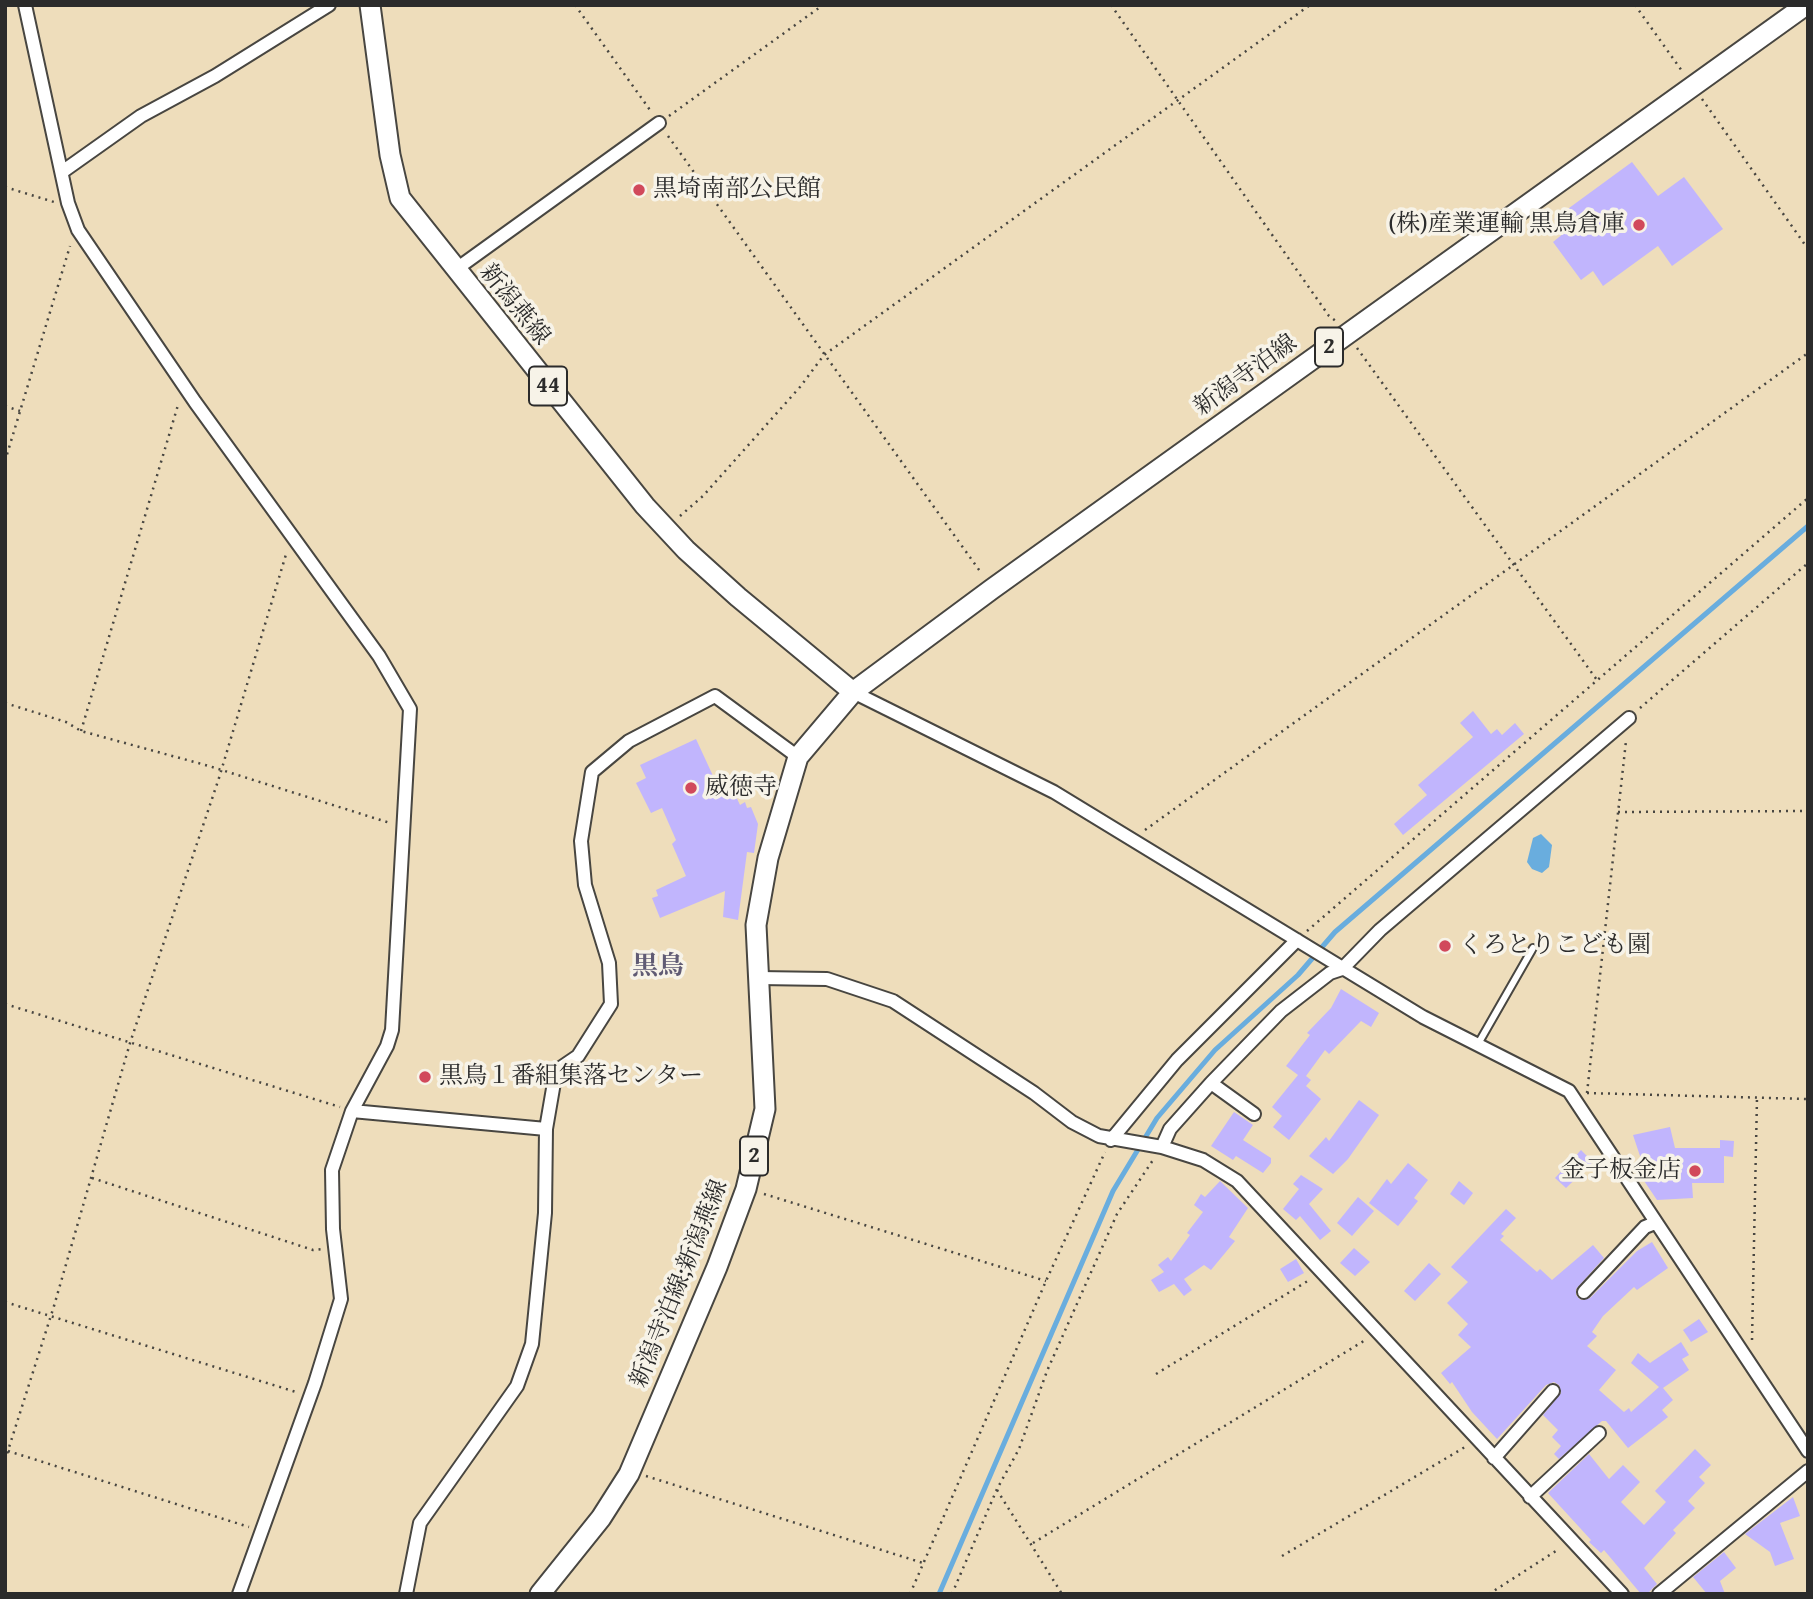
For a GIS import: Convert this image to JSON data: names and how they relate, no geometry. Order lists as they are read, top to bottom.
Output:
{
  "streets": {
    "main road": [
      "新潟燕線",
      "2",
      "新潟寺泊線",
      "44",
      "新潟寺泊線;新潟燕線"
    ]
  },
  "crossings": [
    ["新潟燕線", "新潟寺泊線"],
    ["新潟燕線", "新潟寺泊線;新潟燕線"],
    ["新潟寺泊線", "新潟寺泊線;新潟燕線"]
  ],
  "districts": ["黒鳥"],
  "places": [
    "黒埼南部公民館",
    "(株)産業運輸 黒鳥倉庫",
    "威徳寺",
    "くろとりこども園",
    "黒鳥１番組集落センター",
    "金子板金店"
  ]
}
